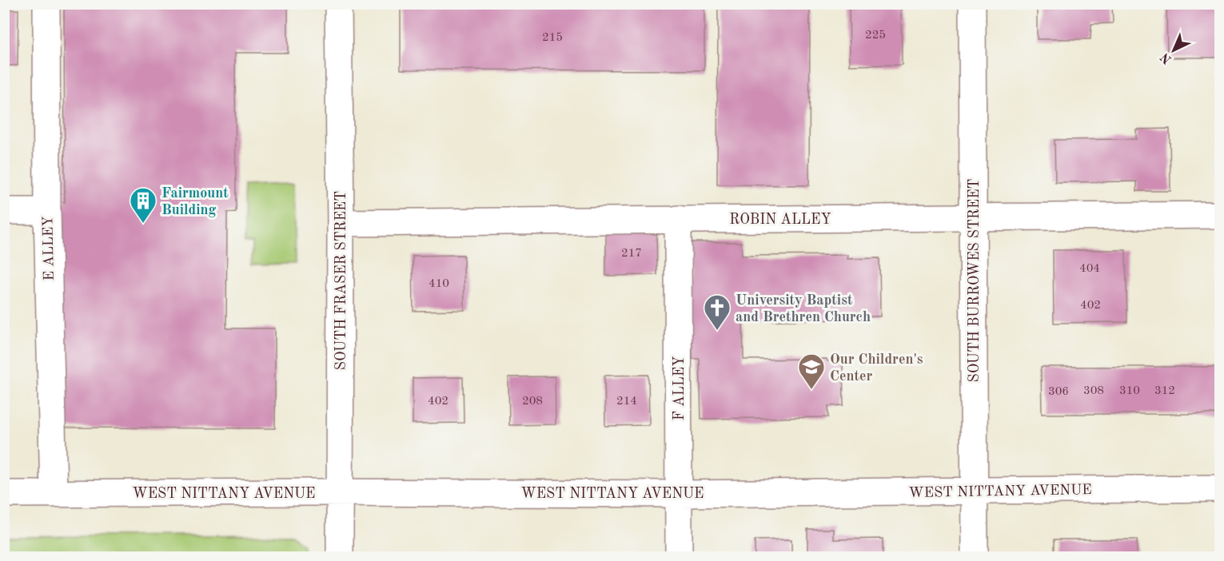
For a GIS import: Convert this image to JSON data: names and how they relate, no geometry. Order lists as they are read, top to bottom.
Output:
{
  "streets": {
    "street": [
      "ROBIN ALLEY",
      "E ALLEY",
      "SOUTH FRASER STREET",
      "SOUTH BURROWES STREET",
      "F ALLEY",
      "WEST NITTANY AVENUE"
    ]
  },
  "crossings": [
    ["ROBIN ALLEY", "SOUTH FRASER STREET"],
    ["ROBIN ALLEY", "SOUTH BURROWES STREET"],
    ["ROBIN ALLEY", "F ALLEY"],
    ["E ALLEY", "WEST NITTANY AVENUE"],
    ["SOUTH FRASER STREET", "WEST NITTANY AVENUE"],
    ["SOUTH BURROWES STREET", "WEST NITTANY AVENUE"],
    ["F ALLEY", "WEST NITTANY AVENUE"]
  ],
  "places": {
    "building": ["Fairmount Building"],
    "church": ["University Baptist and Brethren Church"],
    "school or university": ["Our Children's Center"]
  },
  "house_numbers": [
    "225",
    "215",
    "217",
    "404",
    "410",
    "402",
    "308",
    "310",
    "312",
    "306",
    "402",
    "208",
    "214"
  ],
  "north": "bottom left"
}
